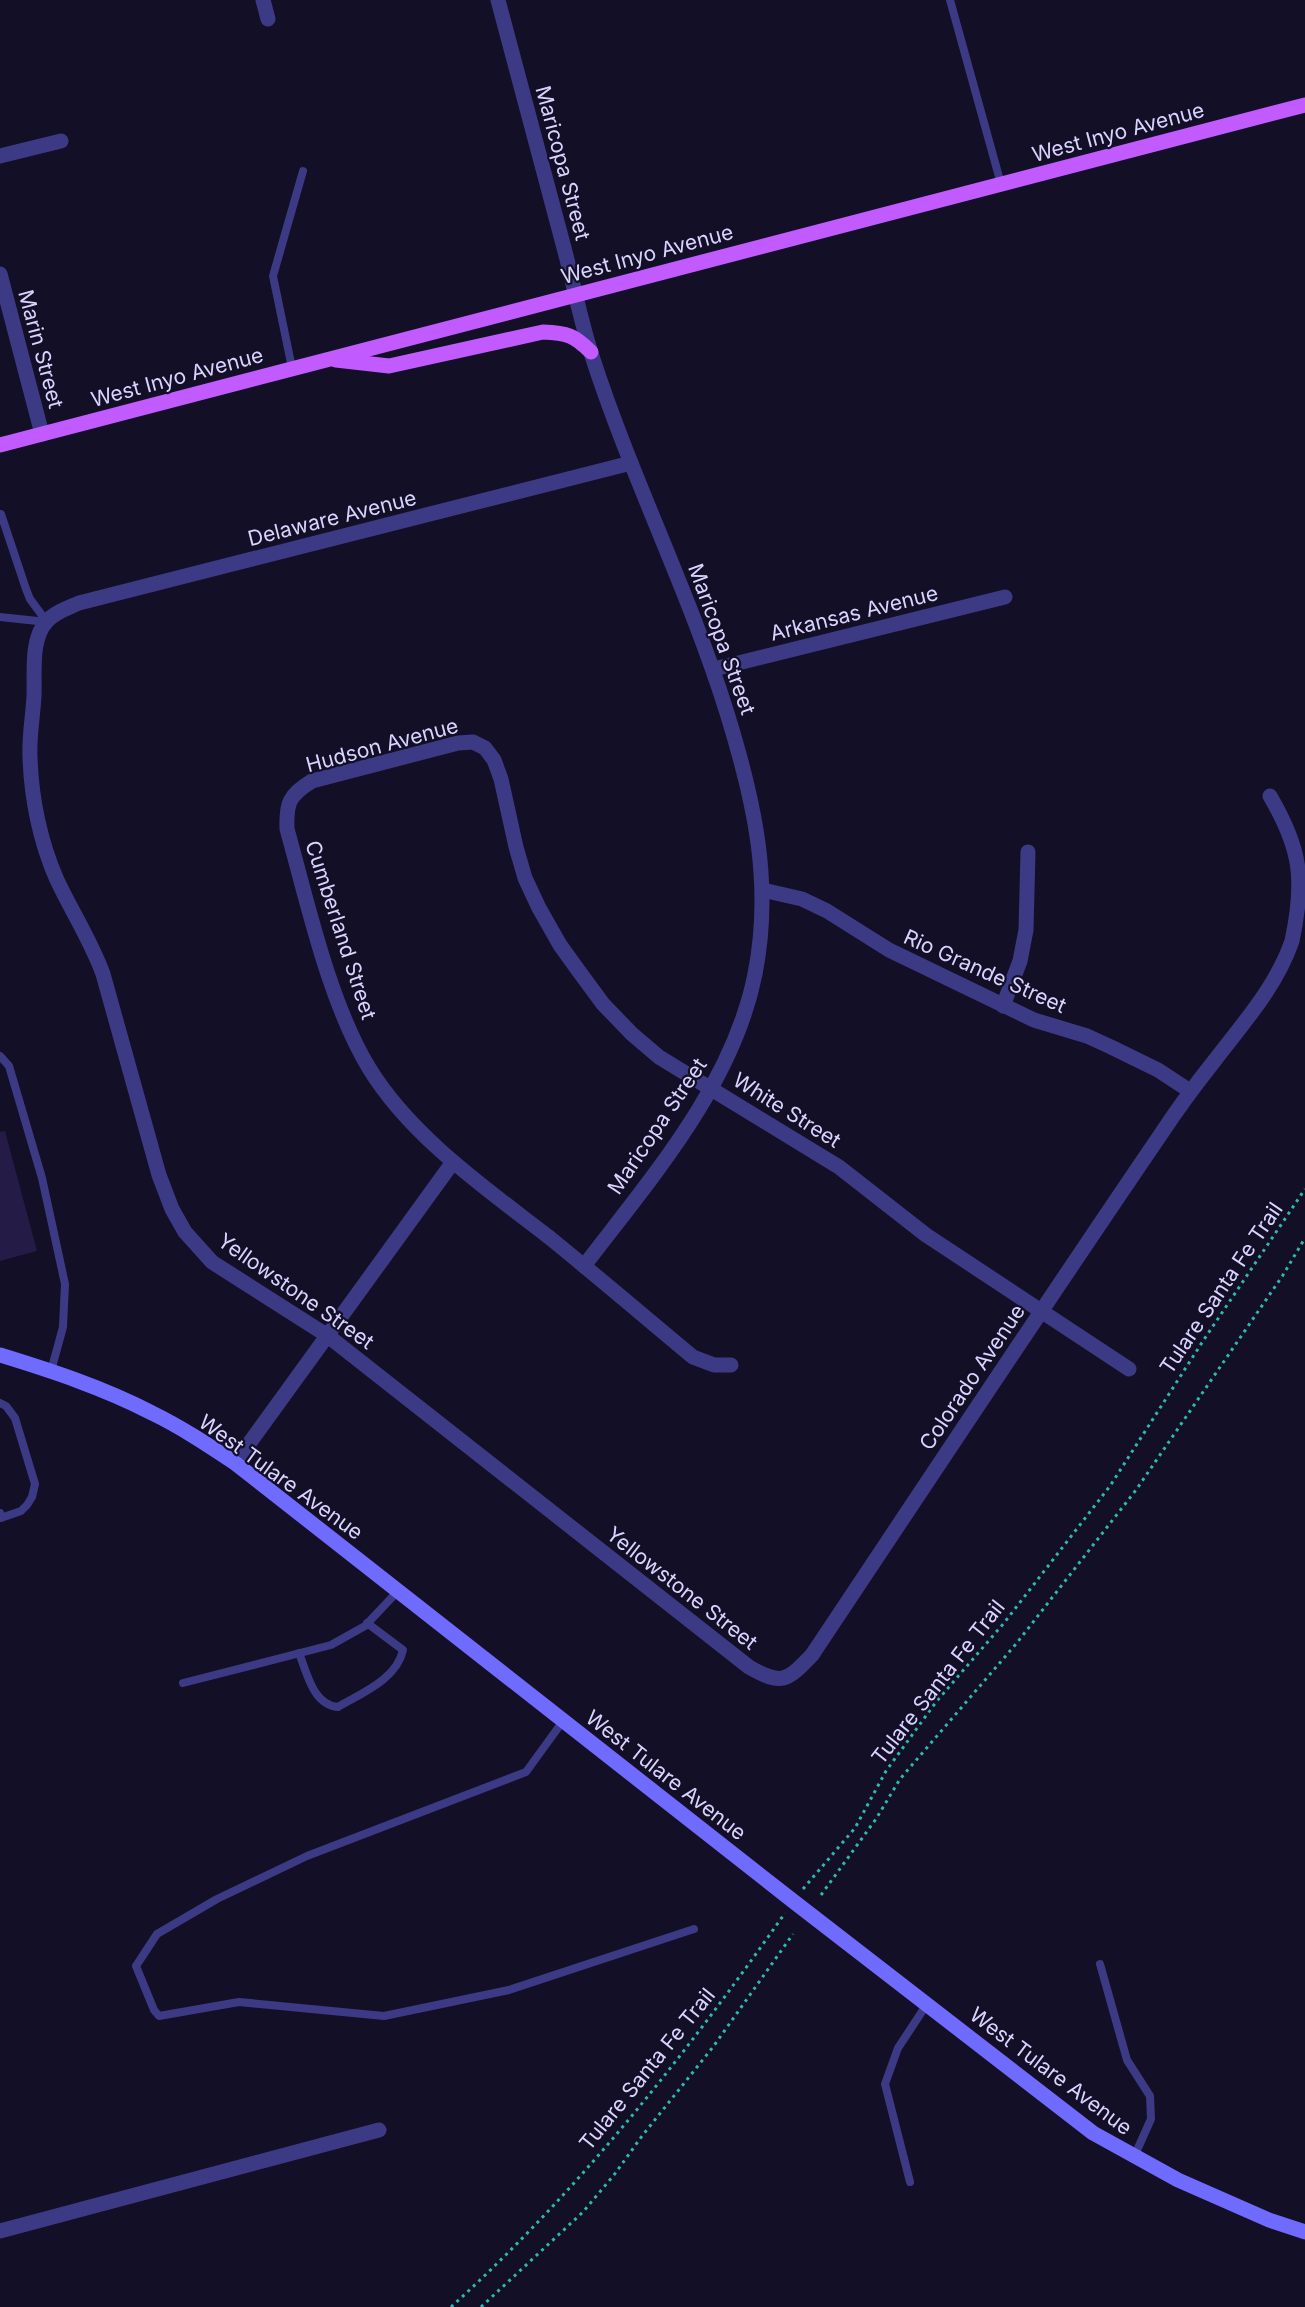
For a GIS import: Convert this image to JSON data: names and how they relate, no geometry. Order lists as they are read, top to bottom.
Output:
{
  "streets": {
    "main road": ["West Inyo Avenue", "West Tulare Avenue"],
    "street": [
      "Maricopa Street",
      "Marin Street",
      "Delaware Avenue",
      "Arkansas Avenue",
      "Hudson Avenue",
      "Cumberland Street",
      "Rio Grande Street",
      "White Street",
      "Yellowstone Street",
      "Colorado Avenue"
    ],
    "path": ["Tulare Santa Fe Trail"]
  },
  "crossings": [
    ["West Inyo Avenue", "Maricopa Street"],
    ["West Inyo Avenue", "Marin Street"],
    ["Maricopa Street", "Delaware Avenue"],
    ["Maricopa Street", "Arkansas Avenue"],
    ["Maricopa Street", "Cumberland Street"],
    ["Maricopa Street", "Rio Grande Street"],
    ["Maricopa Street", "White Street"],
    ["Delaware Avenue", "Yellowstone Street"],
    ["Hudson Avenue", "Cumberland Street"],
    ["Hudson Avenue", "White Street"],
    ["Rio Grande Street", "Colorado Avenue"],
    ["White Street", "Colorado Avenue"],
    ["Tulare Santa Fe Trail", "West Tulare Avenue"],
    ["Yellowstone Street", "Colorado Avenue"]
  ]
}
